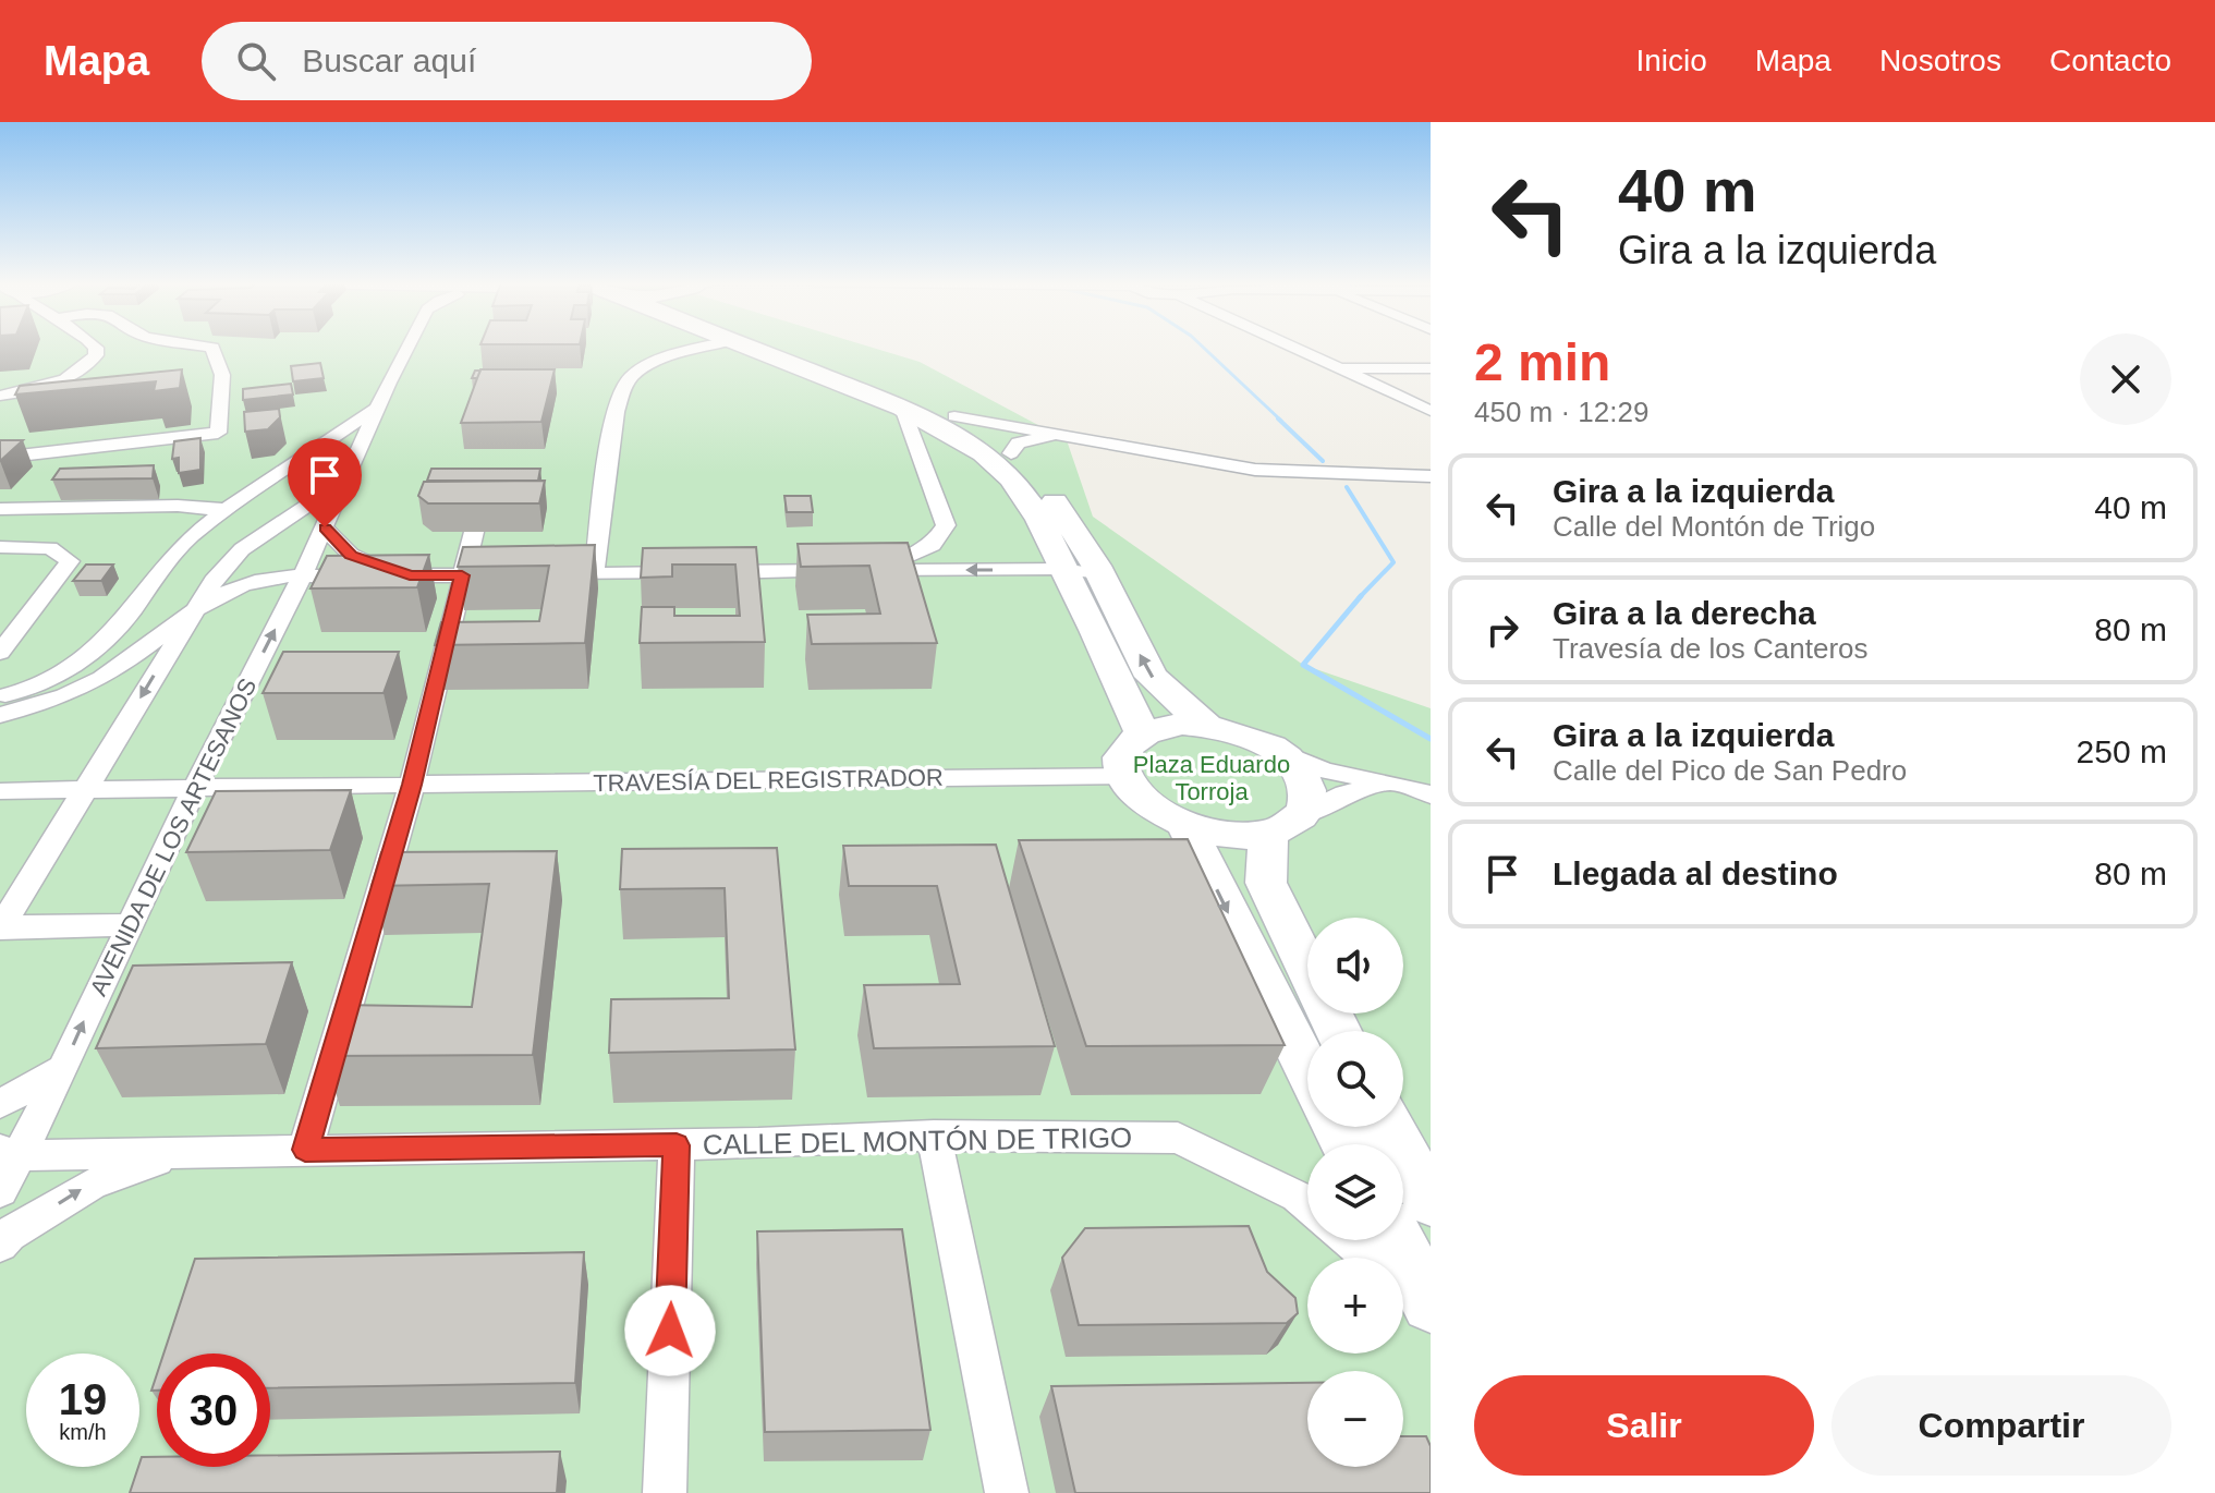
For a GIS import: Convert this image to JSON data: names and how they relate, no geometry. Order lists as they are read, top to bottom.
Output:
{
  "streets": {
    "street": ["TRAVESÍA DEL REGISTRADOR", "AVENIDA DE LOS ARTESANOS", "CALLE DEL MONTÓN DE TRIGO"]
  },
  "crossings": [
    ["TRAVESÍA DEL REGISTRADOR", "AVENIDA DE LOS ARTESANOS"],
    ["AVENIDA DE LOS ARTESANOS", "CALLE DEL MONTÓN DE TRIGO"]
  ],
  "parks": ["Plaza Eduardo Torroja"],
  "page": {
    "header": "Mapa",
    "search": "Buscar aquí",
    "nav": [
      "Inicio",
      "Mapa",
      "Nosotros",
      "Contacto"
    ],
    "turn": ["40 m", "Gira a la izquierda"],
    "heading": ["2 min", "450 m · 12:29"],
    "list": [
      {
        "name": "Gira a la izquierda",
        "note": "Calle del Montón de Trigo",
        "value": "40 m"
      },
      {
        "name": "Gira a la derecha",
        "note": "Travesía de los Canteros",
        "value": "80 m"
      },
      {
        "name": "Gira a la izquierda",
        "note": "Calle del Pico de San Pedro",
        "value": "250 m"
      },
      {
        "name": "Llegada al destino",
        "value": "80 m"
      }
    ],
    "map_buttons": ["+", "−"],
    "speed": "19 km/h",
    "limit": "30",
    "buttons": ["Salir", "Compartir"]
  }
}
